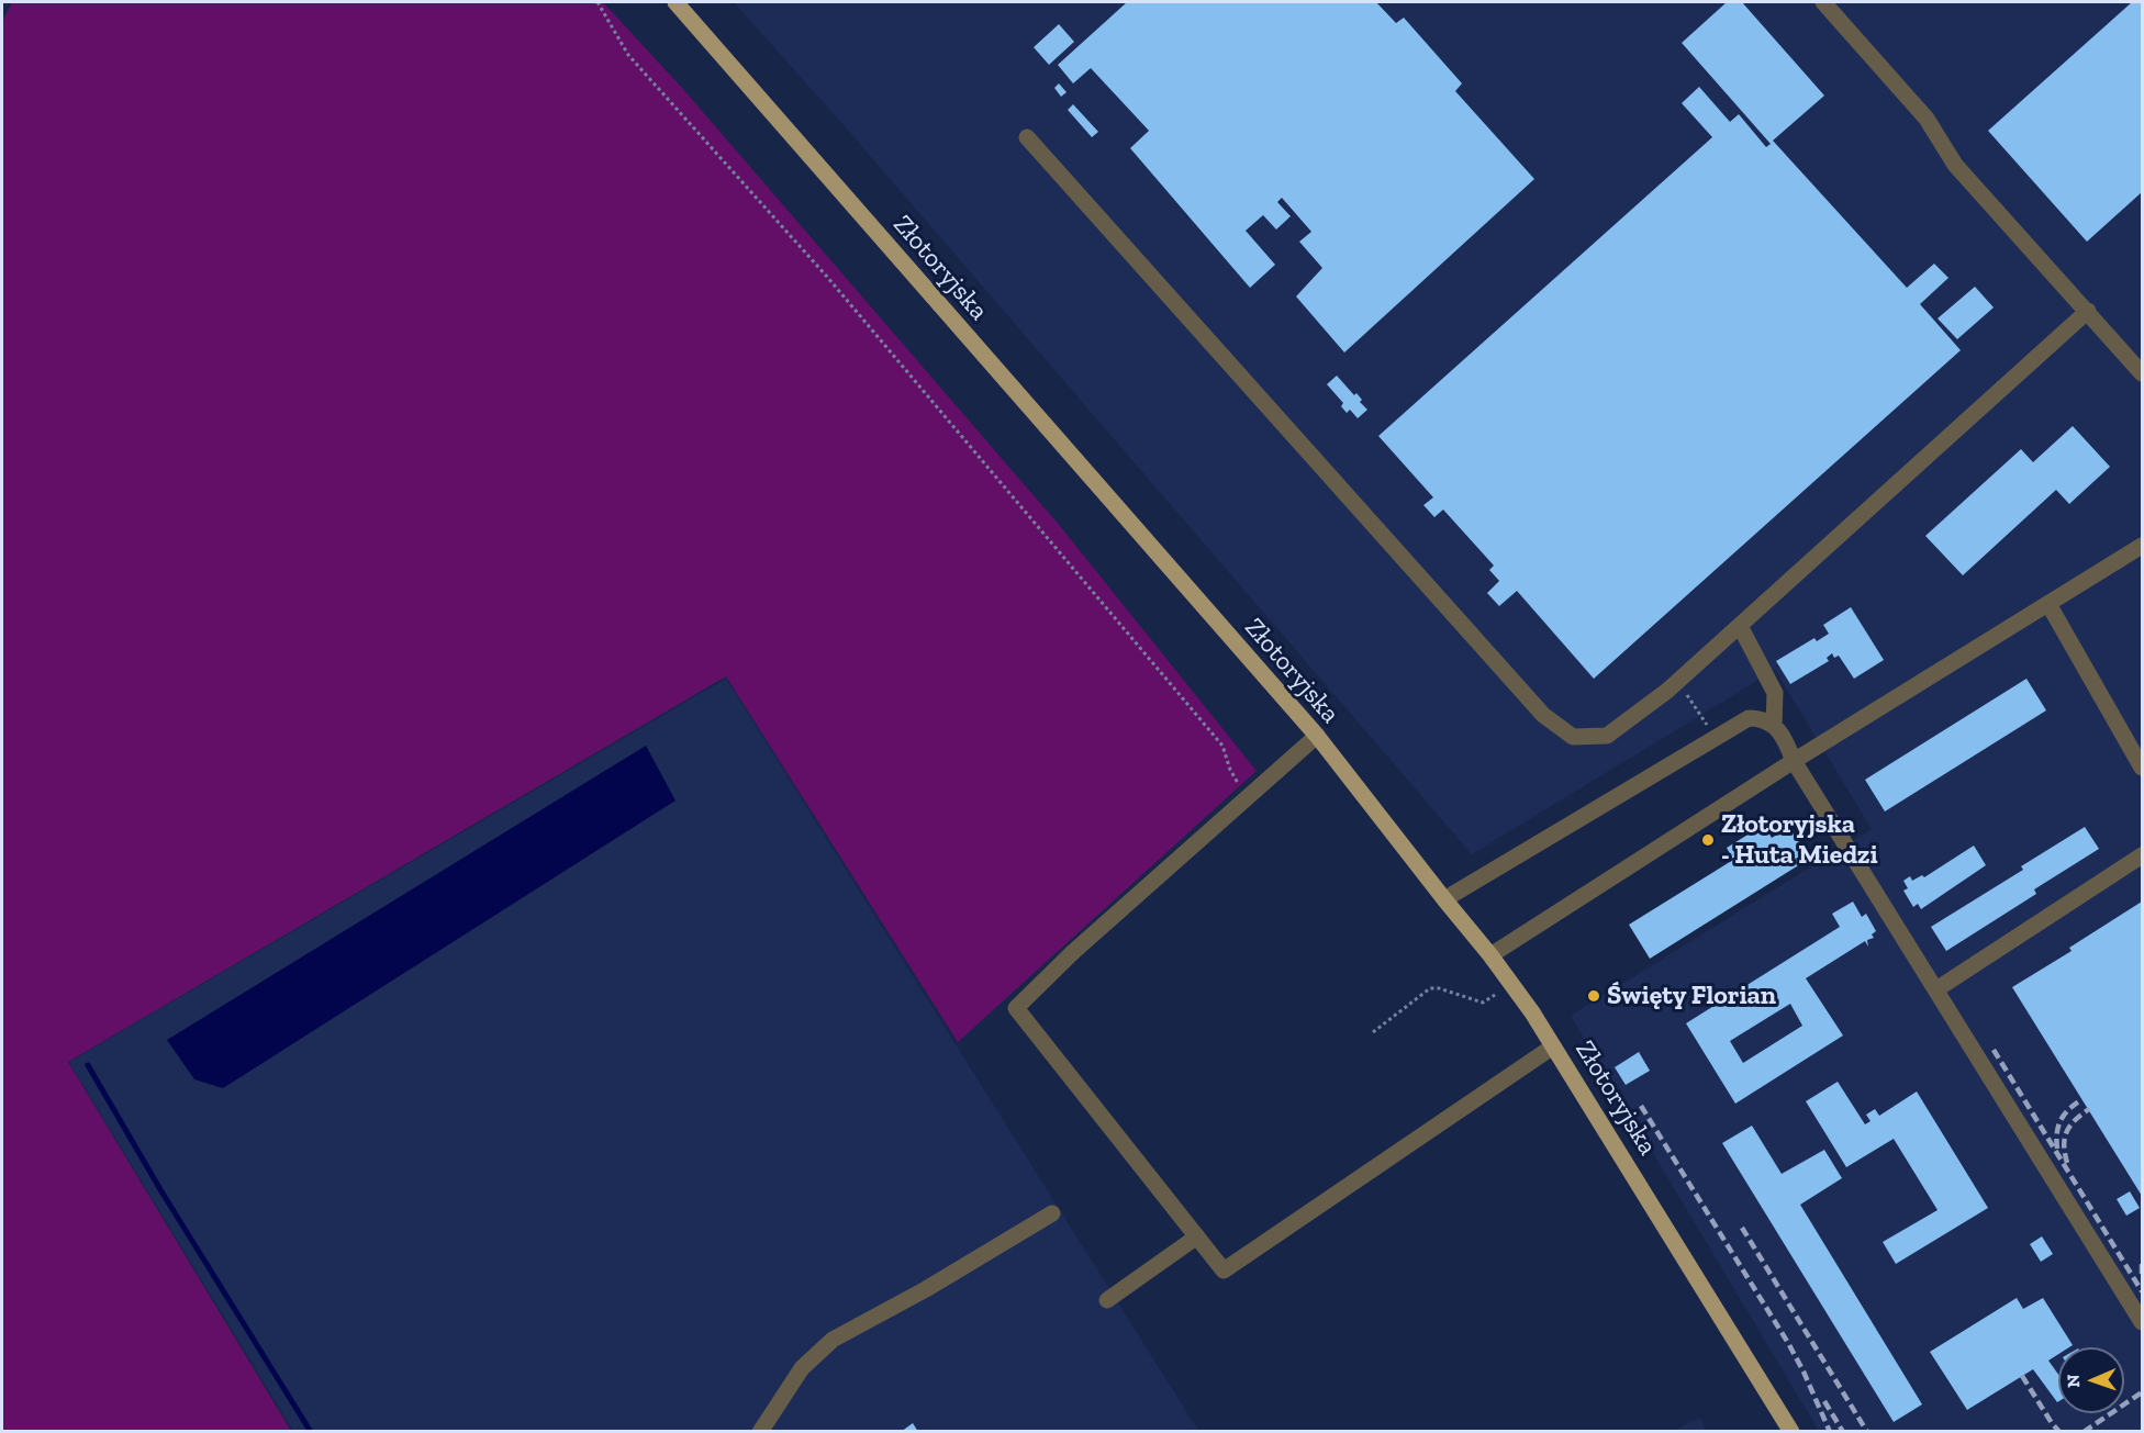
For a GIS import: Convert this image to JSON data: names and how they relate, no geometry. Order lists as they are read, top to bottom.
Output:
{
  "streets": {
    "main road": ["Złotoryjska"]
  },
  "places": ["Złotoryjska - Huta Miedzi", "Święty Florian"],
  "north": "left"
}
